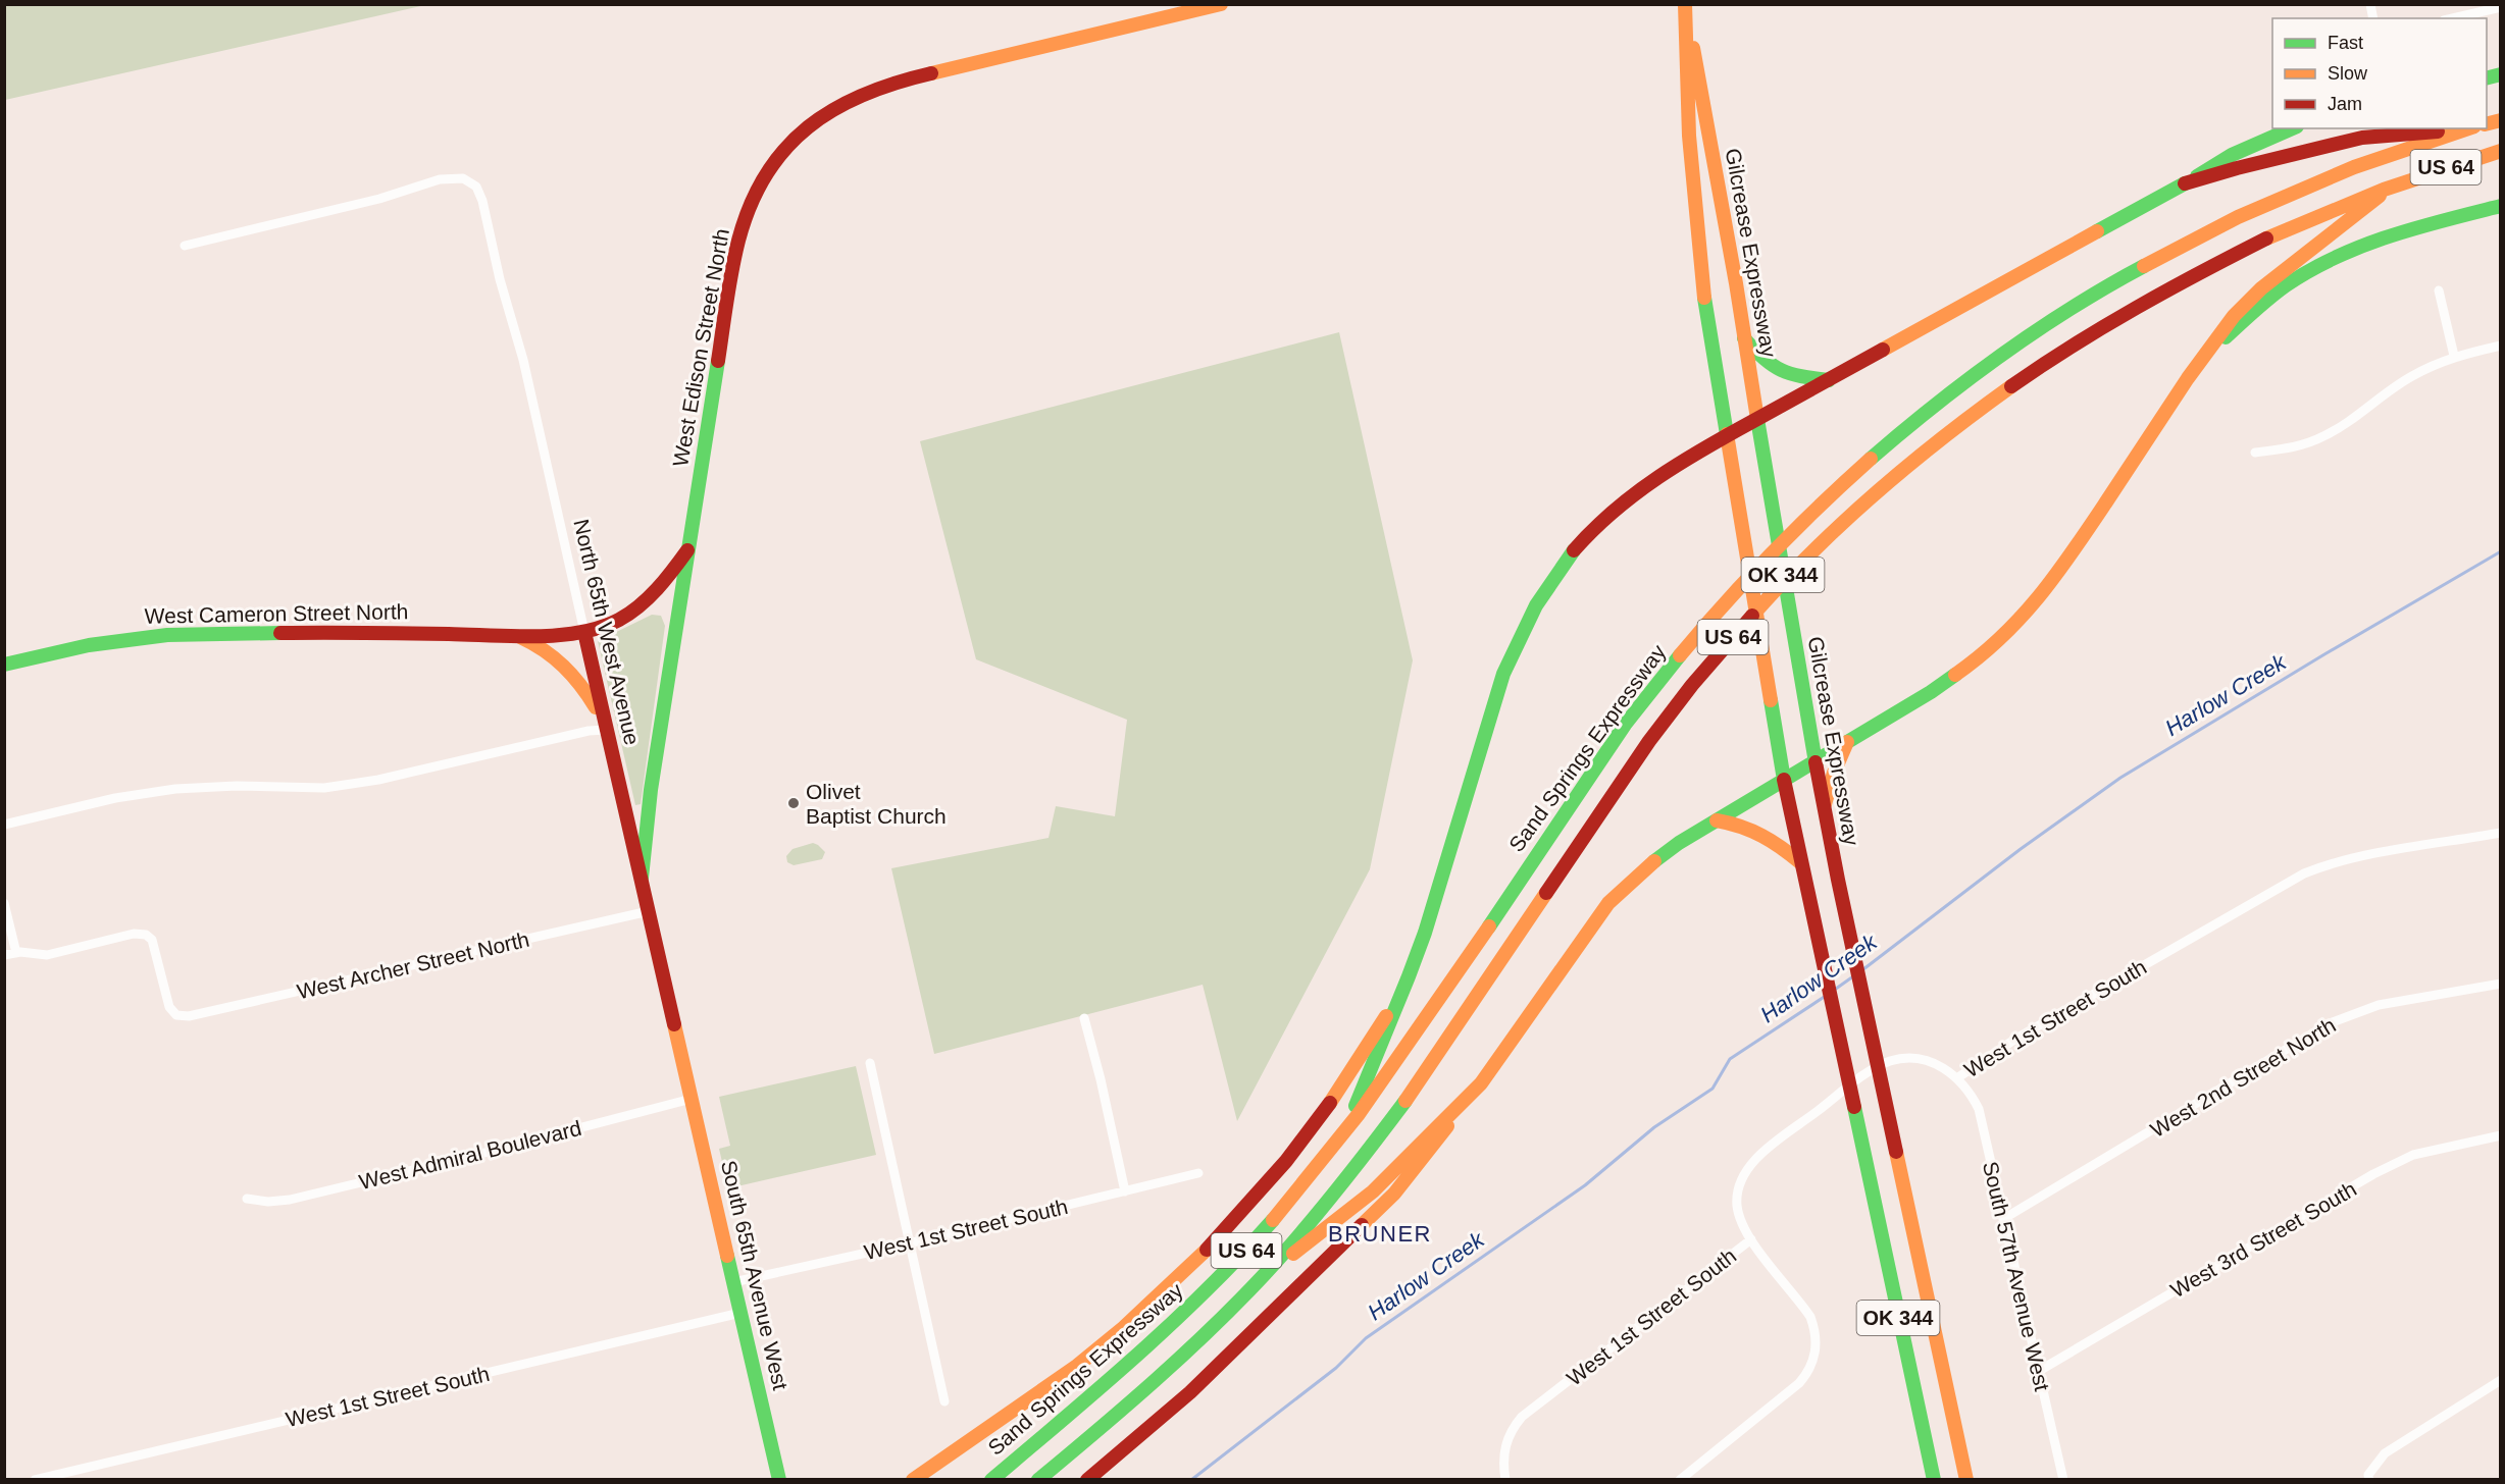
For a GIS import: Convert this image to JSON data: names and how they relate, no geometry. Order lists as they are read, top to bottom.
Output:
{
  "streets": {
    "main road": [
      "US 64",
      "Gilcrease Expressway",
      "West Edison Street North",
      "OK 344",
      "West Cameron Street North",
      "North 65th West Avenue",
      "Sand Springs Expressway",
      "South 65th Avenue West"
    ],
    "street": [
      "West Archer Street North",
      "West 1st Street South",
      "West 2nd Street North",
      "West Admiral Boulevard",
      "West 3rd Street South",
      "South 57th Avenue West"
    ]
  },
  "crossings": [
    ["West Edison Street North", "West Cameron Street North"],
    ["West Edison Street North", "North 65th West Avenue"],
    ["West Cameron Street North", "North 65th West Avenue"],
    ["North 65th West Avenue", "West Archer Street North"],
    ["North 65th West Avenue", "West Admiral Boulevard"],
    ["North 65th West Avenue", "South 65th Avenue West"],
    ["West 1st Street South", "South 65th Avenue West"],
    ["West 1st Street South", "South 57th Avenue West"],
    ["West 2nd Street North", "South 57th Avenue West"],
    ["West Admiral Boulevard", "South 65th Avenue West"],
    ["West 3rd Street South", "South 57th Avenue West"]
  ],
  "districts": ["BRUNER"],
  "water": ["Harlow Creek"],
  "places": ["Olivet Baptist Church"],
  "legend": ["Fast", "Slow", "Jam"]
}
